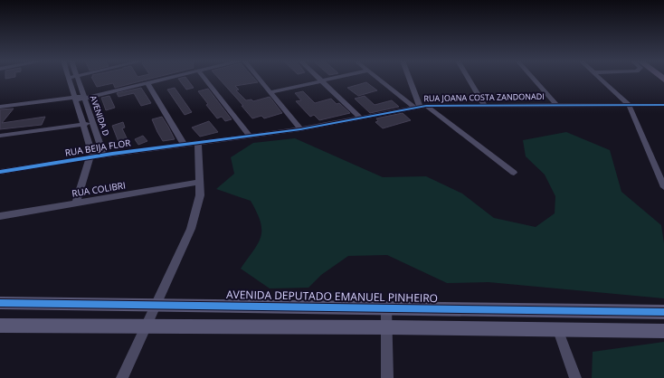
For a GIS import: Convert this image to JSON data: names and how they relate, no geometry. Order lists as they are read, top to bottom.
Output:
{
  "streets": {
    "street": [
      "RUA JOANA COSTA ZANDONADI",
      "AVENIDA D",
      "RUA BEIJA FLOR",
      "RUA COLIBRI",
      "AVENIDA DEPUTADO EMANUEL PINHEIRO"
    ]
  },
  "crossings": [
    ["RUA JOANA COSTA ZANDONADI", "RUA BEIJA FLOR"],
    ["AVENIDA D", "RUA BEIJA FLOR"]
  ]
}
